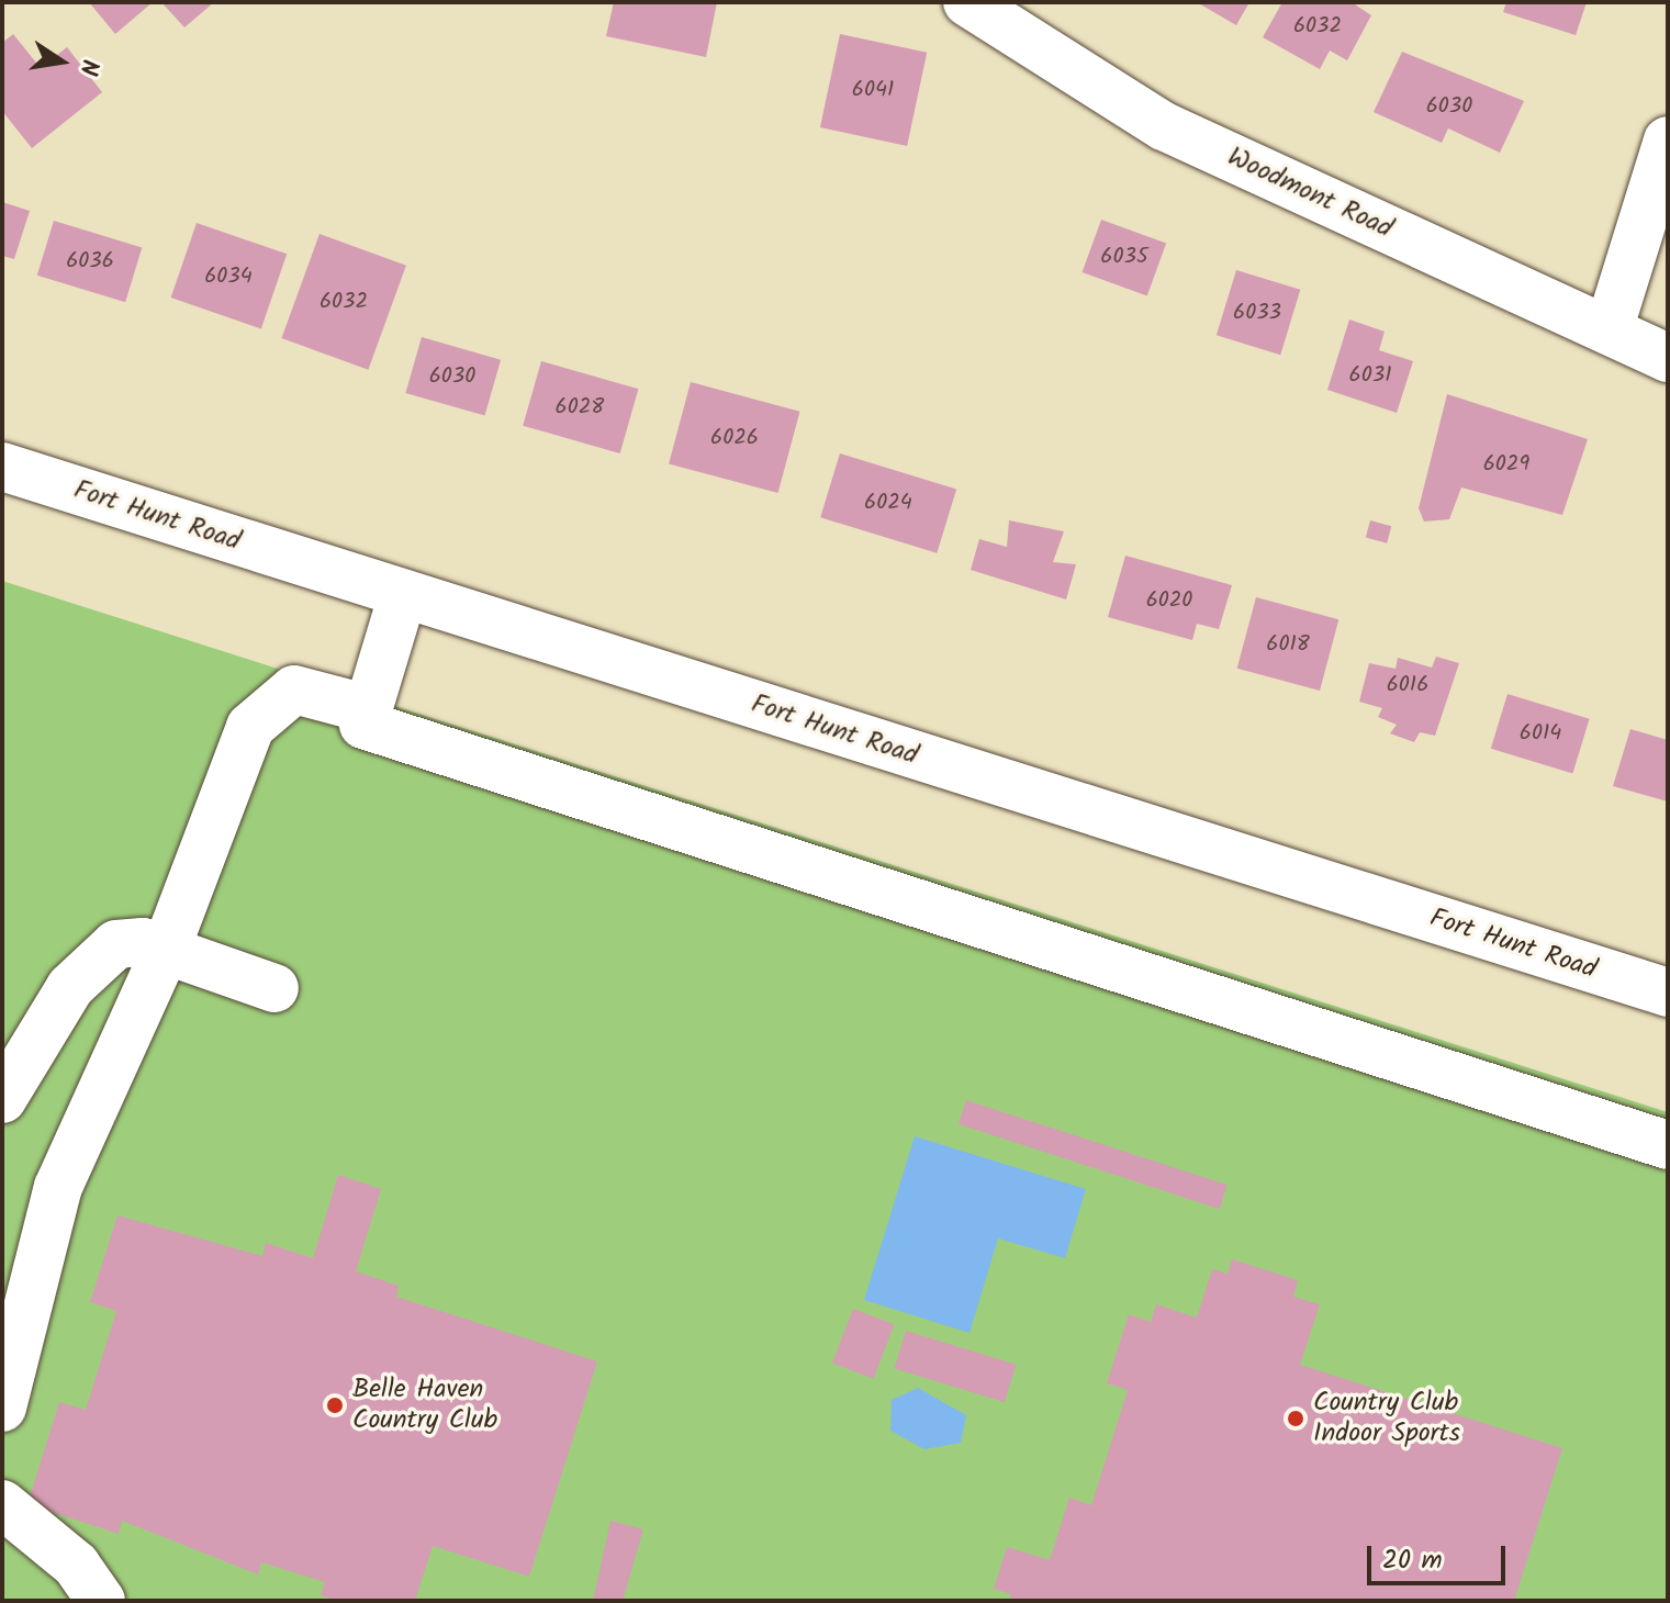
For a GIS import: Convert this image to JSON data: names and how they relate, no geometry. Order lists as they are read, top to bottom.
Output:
{
  "streets": {
    "main road": ["Woodmont Road", "Fort Hunt Road"]
  },
  "places": ["Belle Haven Country Club", "Country Club Indoor Sports"],
  "house_numbers": [
    "6032",
    "6041",
    "6030",
    "6035",
    "6036",
    "6034",
    "6032",
    "6033",
    "6031",
    "6030",
    "6028",
    "6026",
    "6029",
    "6024",
    "6020",
    "6018",
    "6016",
    "6014"
  ],
  "scale_bar": "20 m",
  "north": "right"
}
